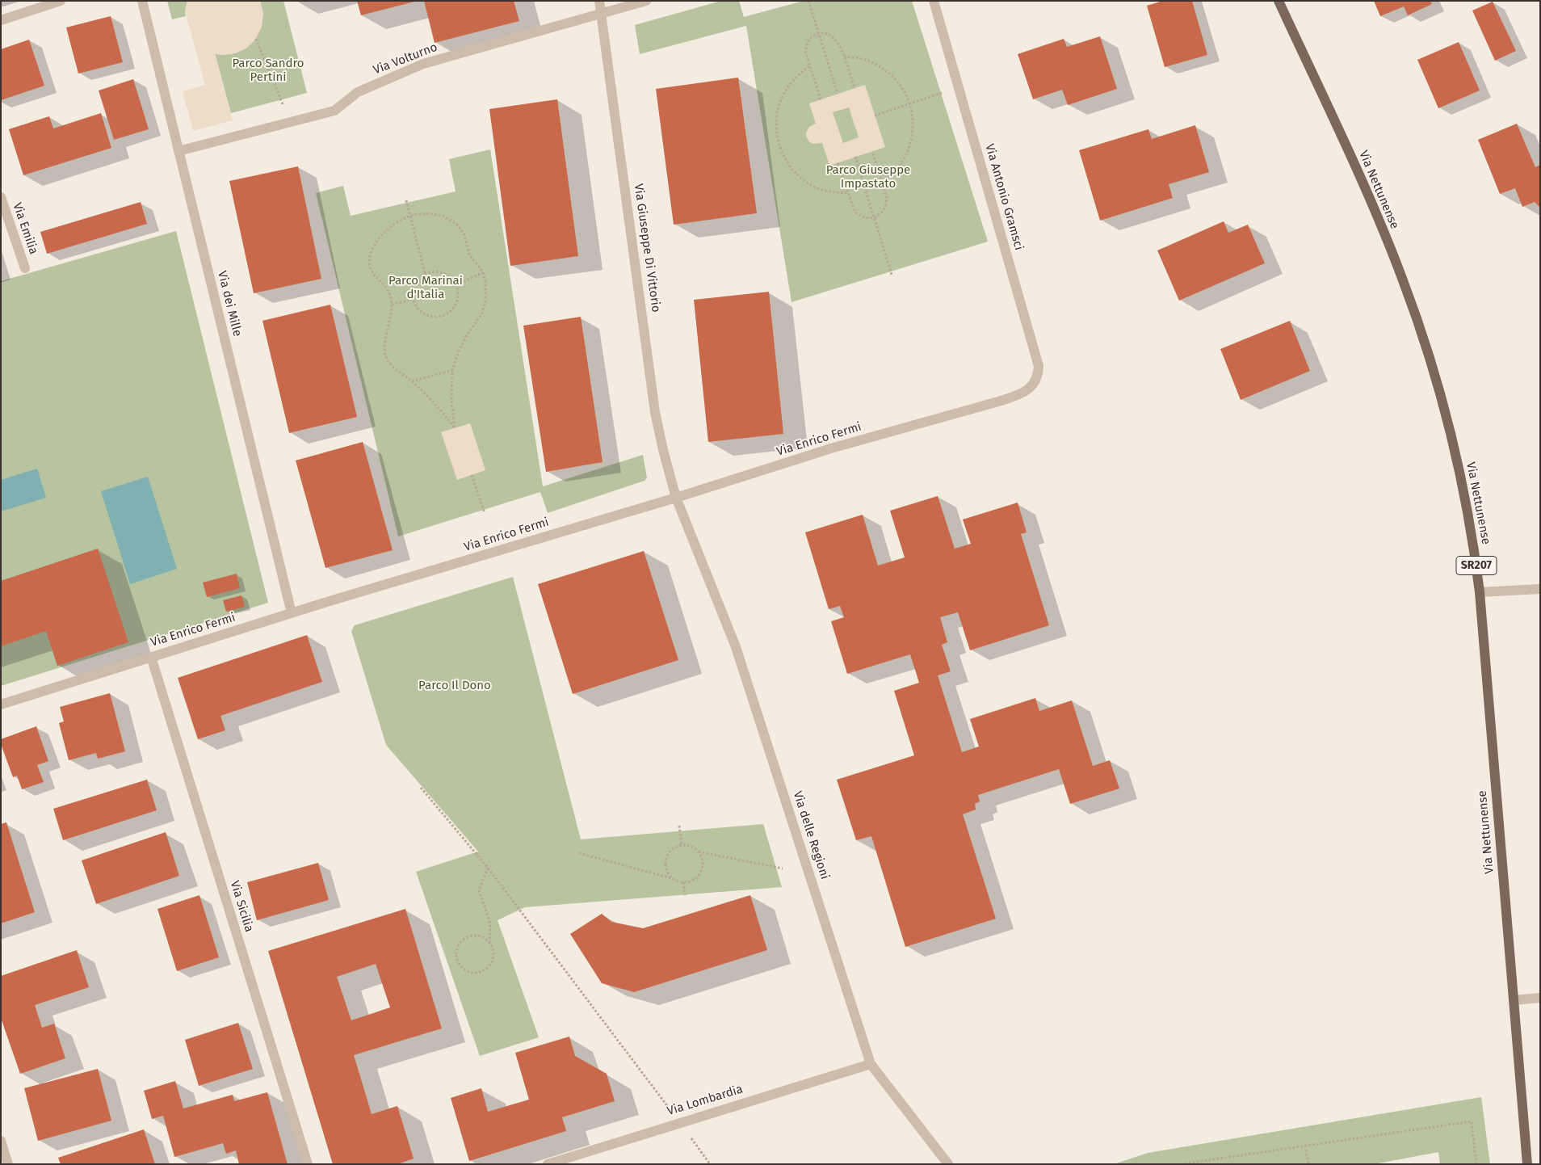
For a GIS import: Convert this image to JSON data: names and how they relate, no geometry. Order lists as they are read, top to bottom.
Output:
{
  "streets": {
    "main road": ["Via Nettunense", "SR207"],
    "street": [
      "Via Volturno",
      "Via Antonio Gramsci",
      "Via Emilia",
      "Via Giuseppe Di Vittorio",
      "Via dei Mille",
      "Via Enrico Fermi",
      "Via delle Regioni",
      "Via Sicilia",
      "Via Lombardia"
    ]
  },
  "crossings": [
    ["Via Volturno", "Via Giuseppe Di Vittorio"],
    ["Via Volturno", "Via dei Mille"],
    ["Via Antonio Gramsci", "Via Enrico Fermi"],
    ["Via Giuseppe Di Vittorio", "Via Enrico Fermi"],
    ["Via Giuseppe Di Vittorio", "Via delle Regioni"],
    ["Via dei Mille", "Via Enrico Fermi"],
    ["Via Enrico Fermi", "Via delle Regioni"],
    ["Via Enrico Fermi", "Via Sicilia"],
    ["Via delle Regioni", "Via Lombardia"]
  ],
  "parks": [
    "Parco Sandro Pertini",
    "Parco Giuseppe Impastato",
    "Parco Marinai d'Italia",
    "Parco Il Dono"
  ]
}
